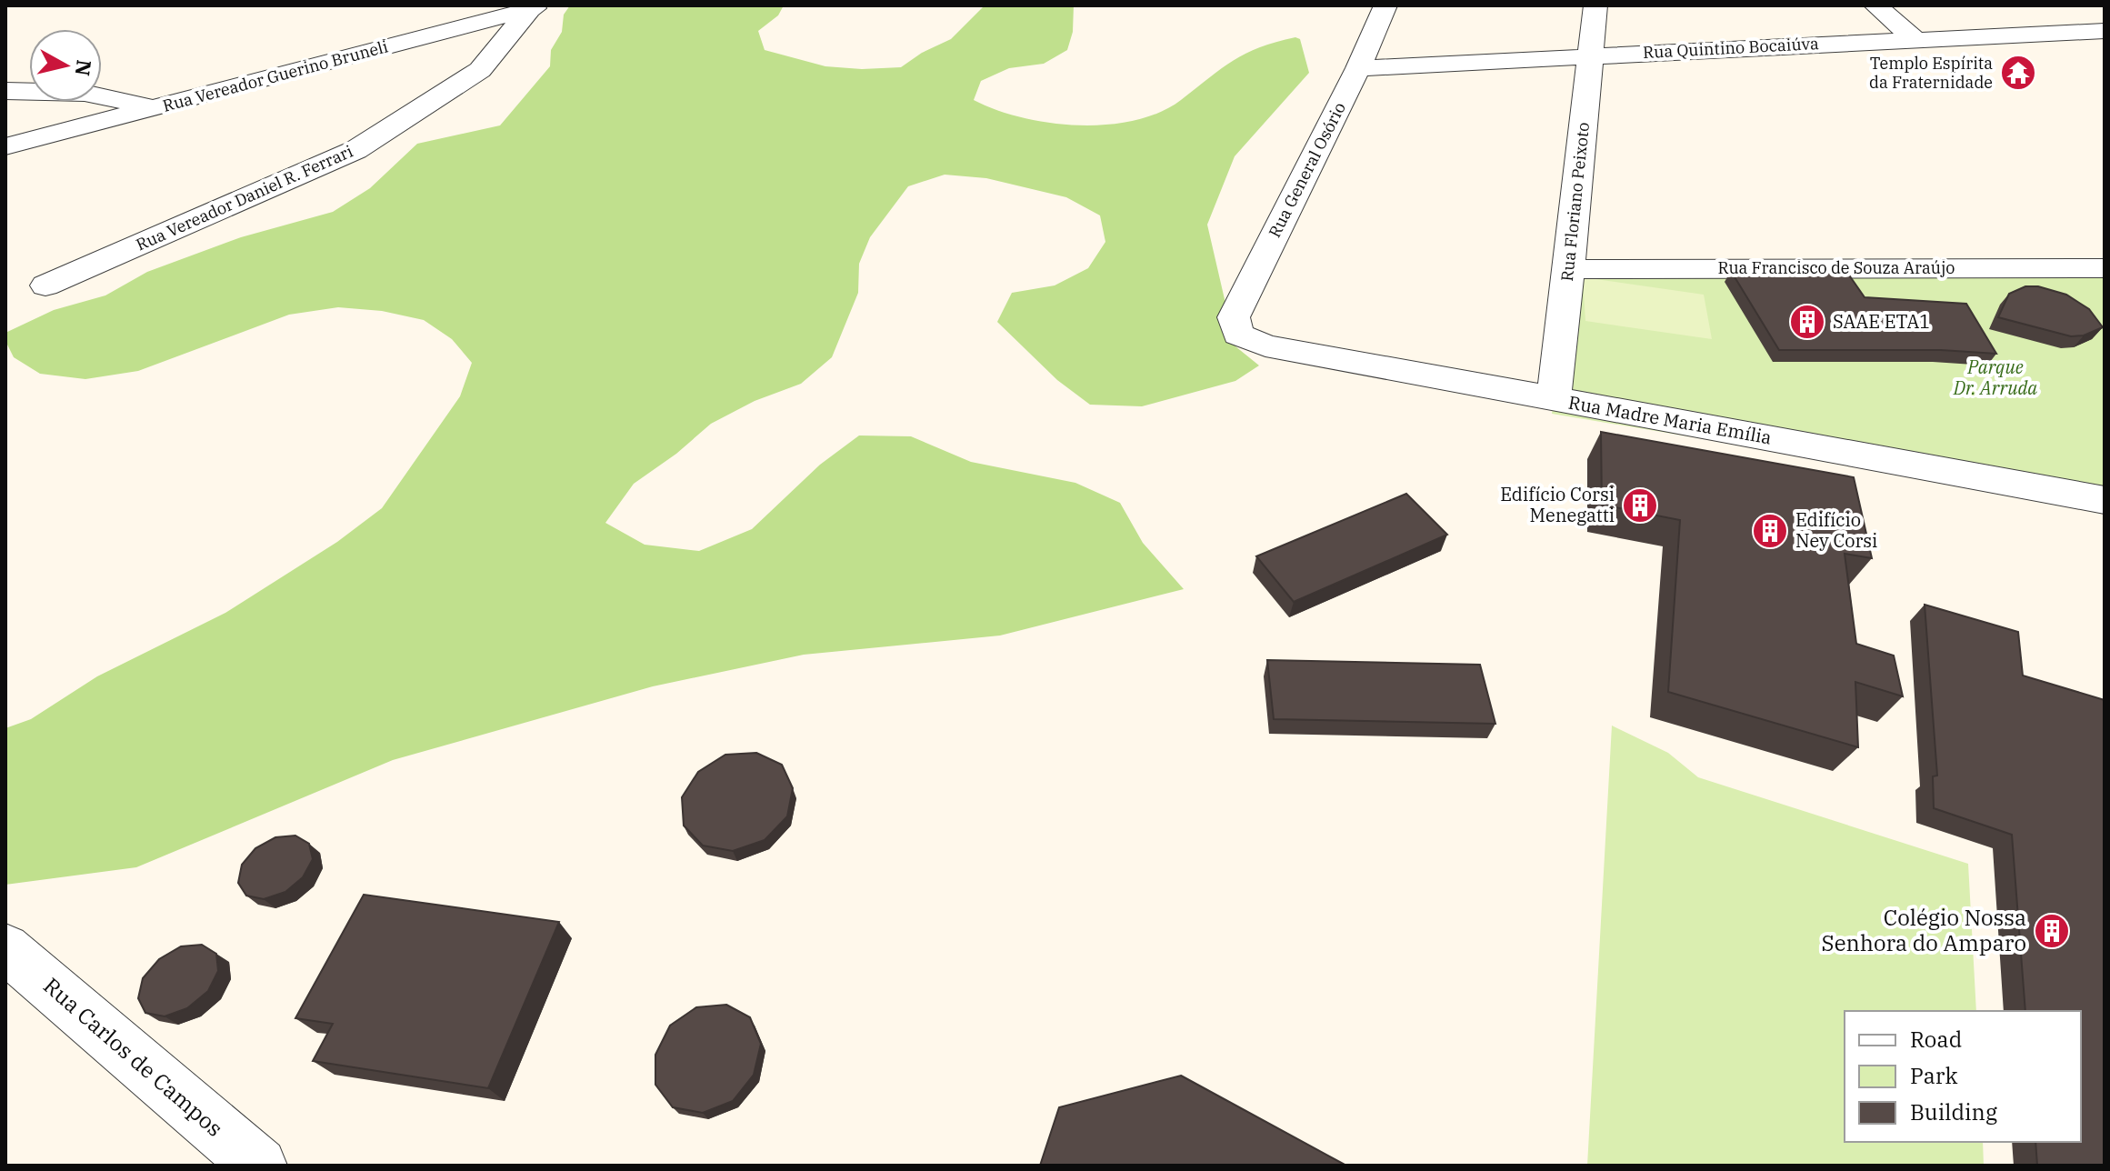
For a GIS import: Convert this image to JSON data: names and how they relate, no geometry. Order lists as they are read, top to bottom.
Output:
{
  "streets": {
    "street": [
      "Rua Quintino Bocaiúva",
      "Rua Vereador Guerino Bruneli",
      "Rua General Osório",
      "Rua Vereador Daniel R. Ferrari",
      "Rua Floriano Peixoto",
      "Rua Francisco de Souza Araújo",
      "Rua Madre Maria Emília",
      "Rua Carlos de Campos"
    ]
  },
  "crossings": [
    ["Rua Quintino Bocaiúva", "Rua General Osório"],
    ["Rua Quintino Bocaiúva", "Rua Floriano Peixoto"],
    ["Rua Vereador Guerino Bruneli", "Rua Vereador Daniel R. Ferrari"],
    ["Rua General Osório", "Rua Madre Maria Emília"],
    ["Rua Floriano Peixoto", "Rua Francisco de Souza Araújo"],
    ["Rua Floriano Peixoto", "Rua Madre Maria Emília"]
  ],
  "parks": ["Parque Dr. Arruda"],
  "places": {
    "temple": ["Templo Espírita da Fraternidade"],
    "building": [
      "SAAE ETA1",
      "Edifício Corsi Menegatti",
      "Edifício Ney Corsi",
      "Colégio Nossa Senhora do Amparo"
    ]
  },
  "legend": ["Road", "Park", "Building"],
  "north": "right"
}
